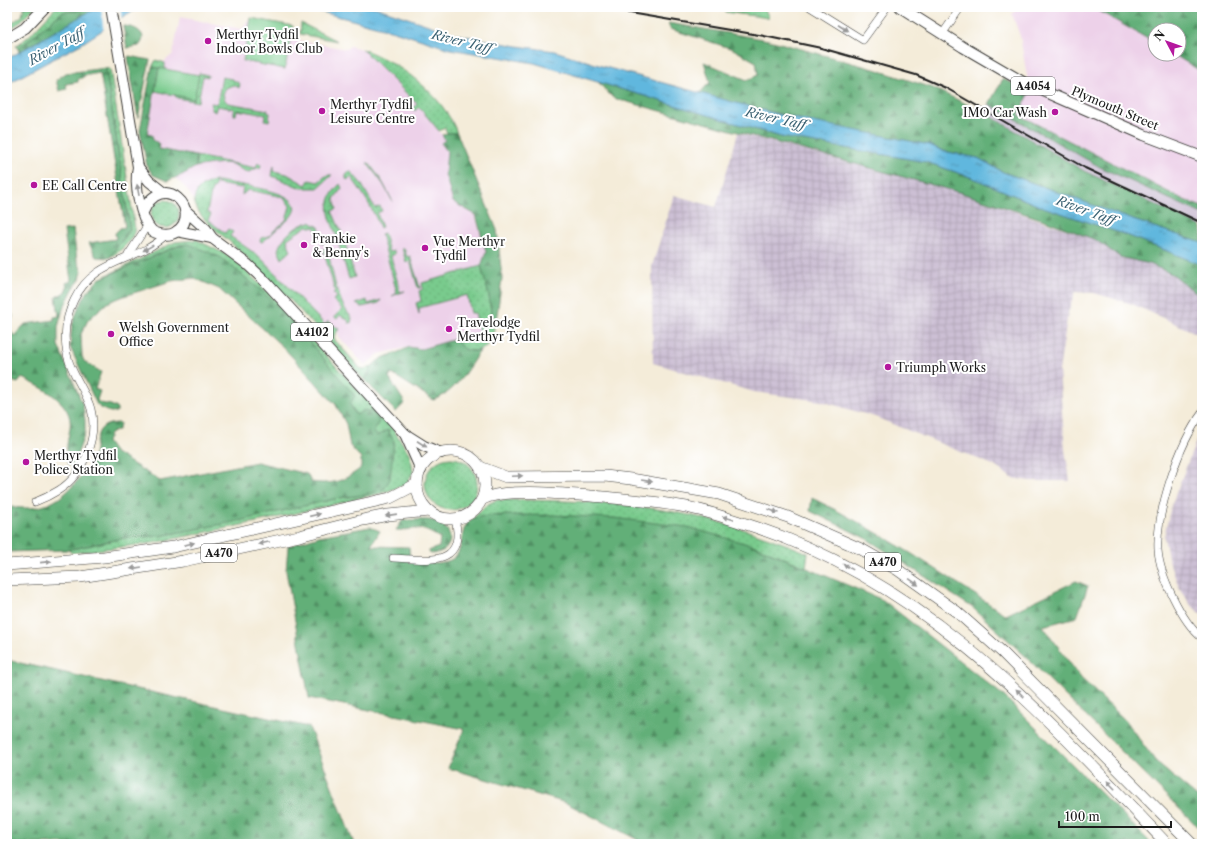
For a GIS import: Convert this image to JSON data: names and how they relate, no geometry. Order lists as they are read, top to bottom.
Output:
{
  "streets": {
    "highway": ["A470"],
    "main road": ["A4054", "Plymouth Street", "A4102"]
  },
  "crossings": [
    ["A4102", "A470"]
  ],
  "water": ["River Taff"],
  "places": [
    "Merthyr Tydfil Indoor Bowls Club",
    "Merthyr Tydfil Leisure Centre",
    "IMO Car Wash",
    "EE Call Centre",
    "Frankie & Benny's",
    "Vue Merthyr Tydfil",
    "Travelodge Merthyr Tydfil",
    "Welsh Government Office",
    "Triumph Works",
    "Merthyr Tydfil Police Station"
  ],
  "scale_bar": "100 m",
  "north": "top left"
}
